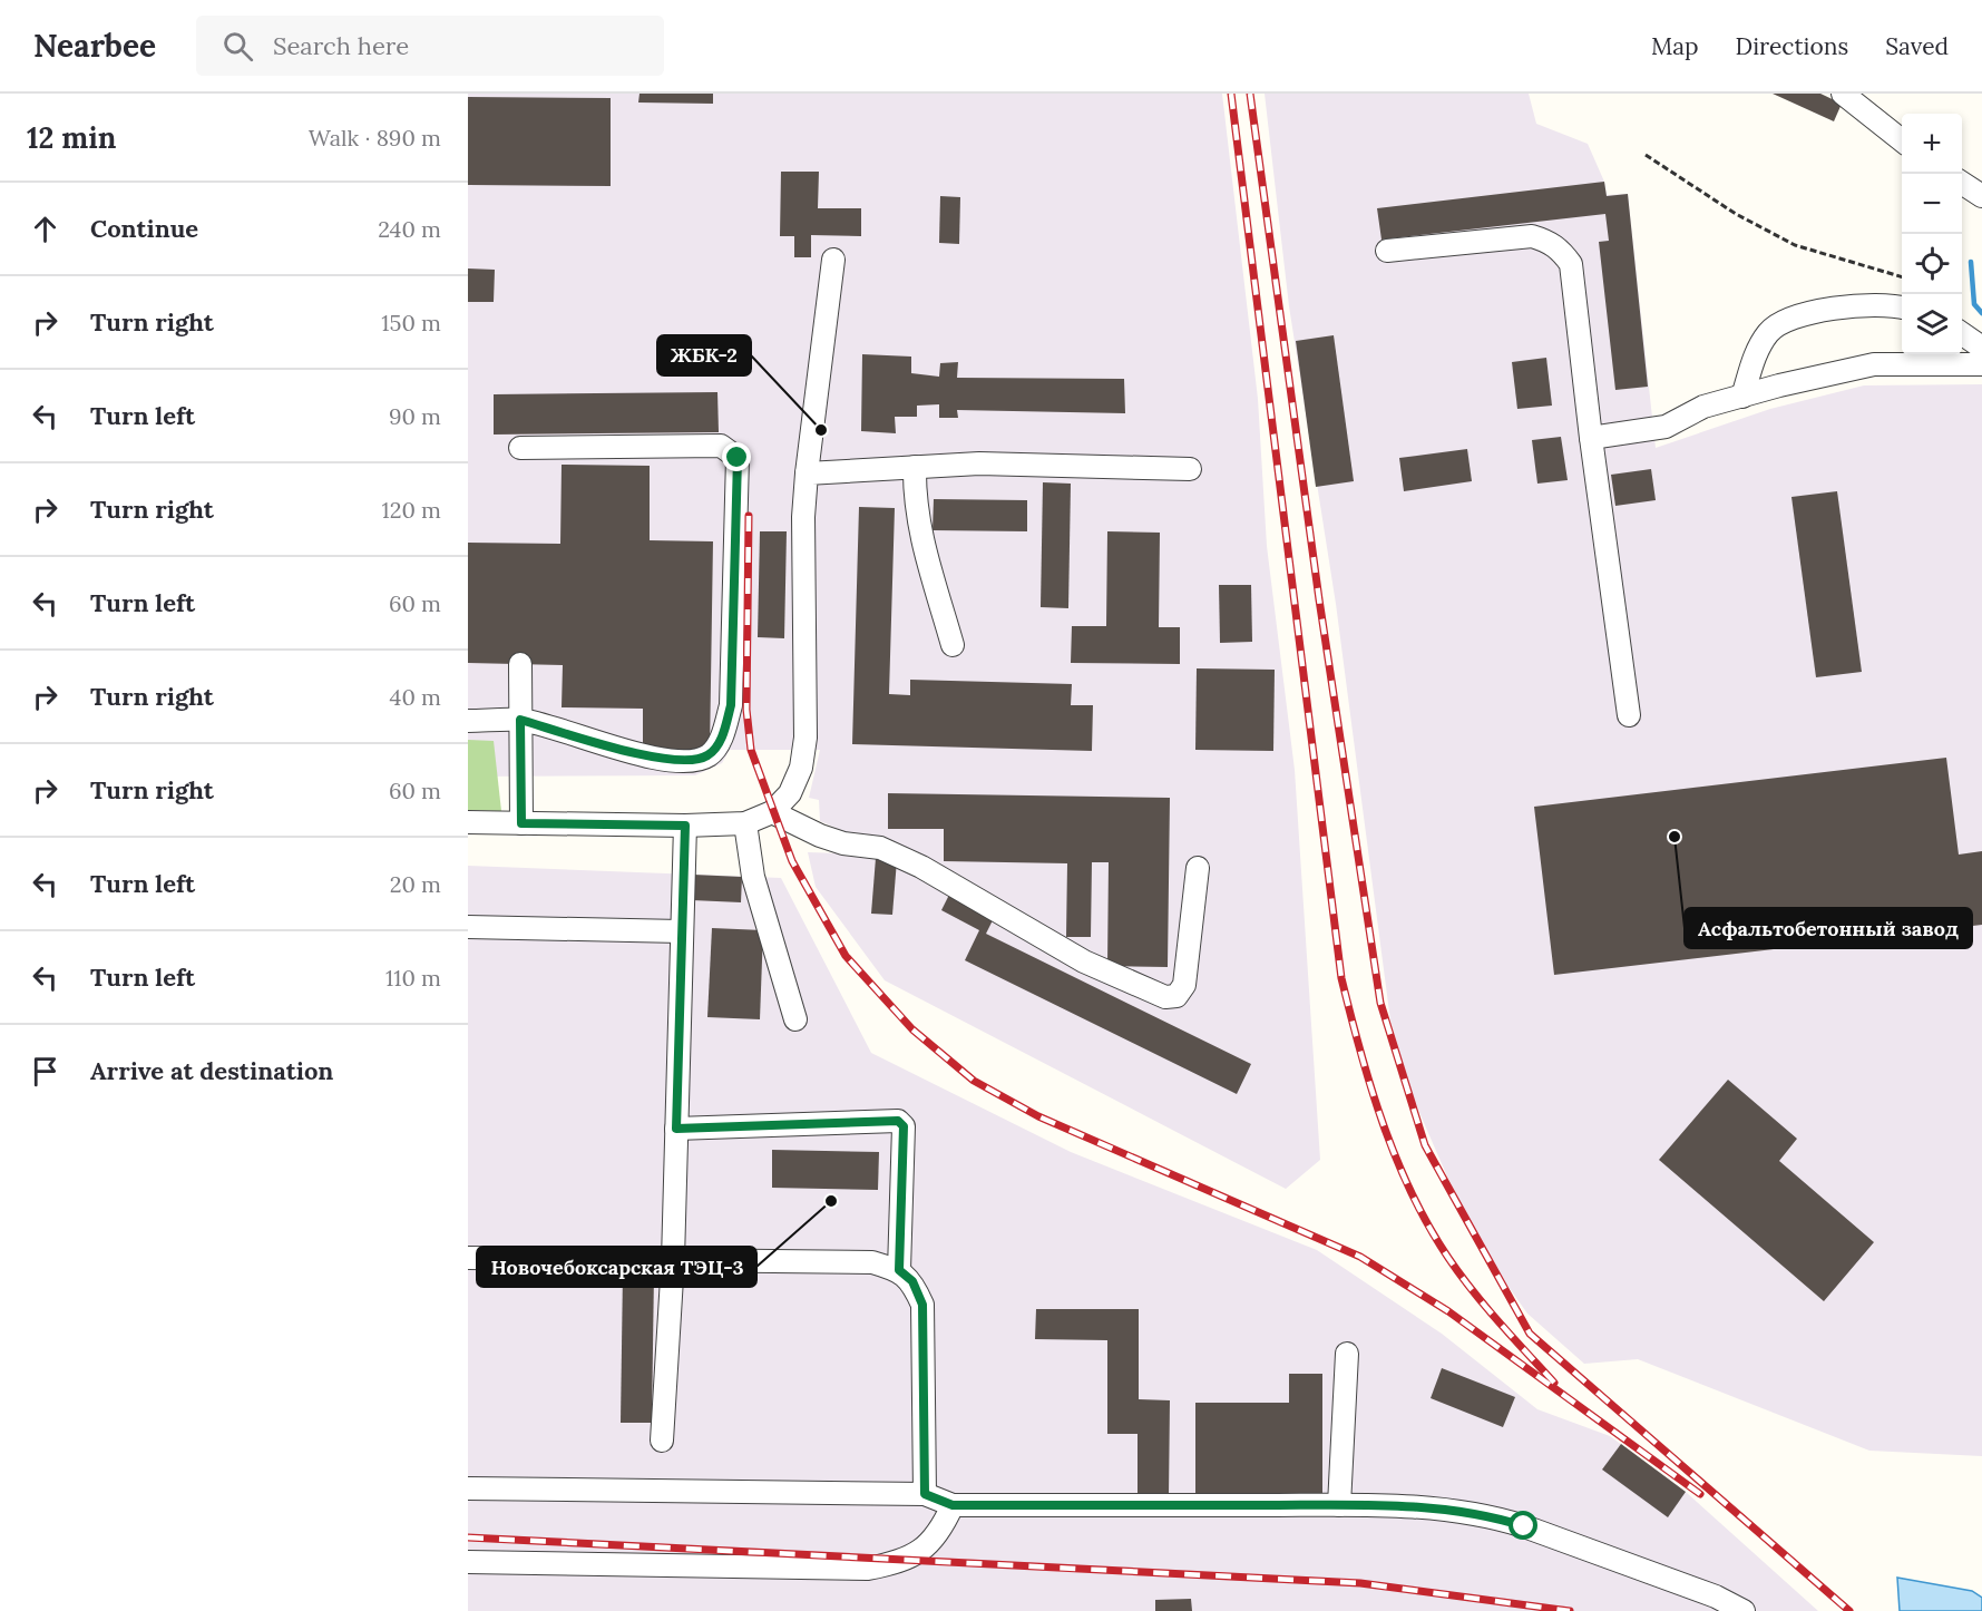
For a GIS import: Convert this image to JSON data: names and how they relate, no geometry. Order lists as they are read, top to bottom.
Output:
{
  "places": ["ЖБК-2", "Асфальтобетонный завод", "Новочебоксарская ТЭЦ-3"],
  "page": {
    "header": "Nearbee",
    "search": "Search here",
    "nav": ["Map", "Directions", "Saved"],
    "heading": ["12 min", "Walk · 890 m"],
    "map_buttons": ["+", "−"],
    "list": [
      ["Continue", "240 m"],
      ["Turn right", "150 m"],
      ["Turn left", "90 m"],
      ["Turn right", "120 m"],
      ["Turn left", "60 m"],
      ["Turn right", "40 m"],
      ["Turn right", "60 m"],
      ["Turn left", "20 m"],
      ["Turn left", "110 m"],
      "Arrive at destination"
    ]
  }
}
